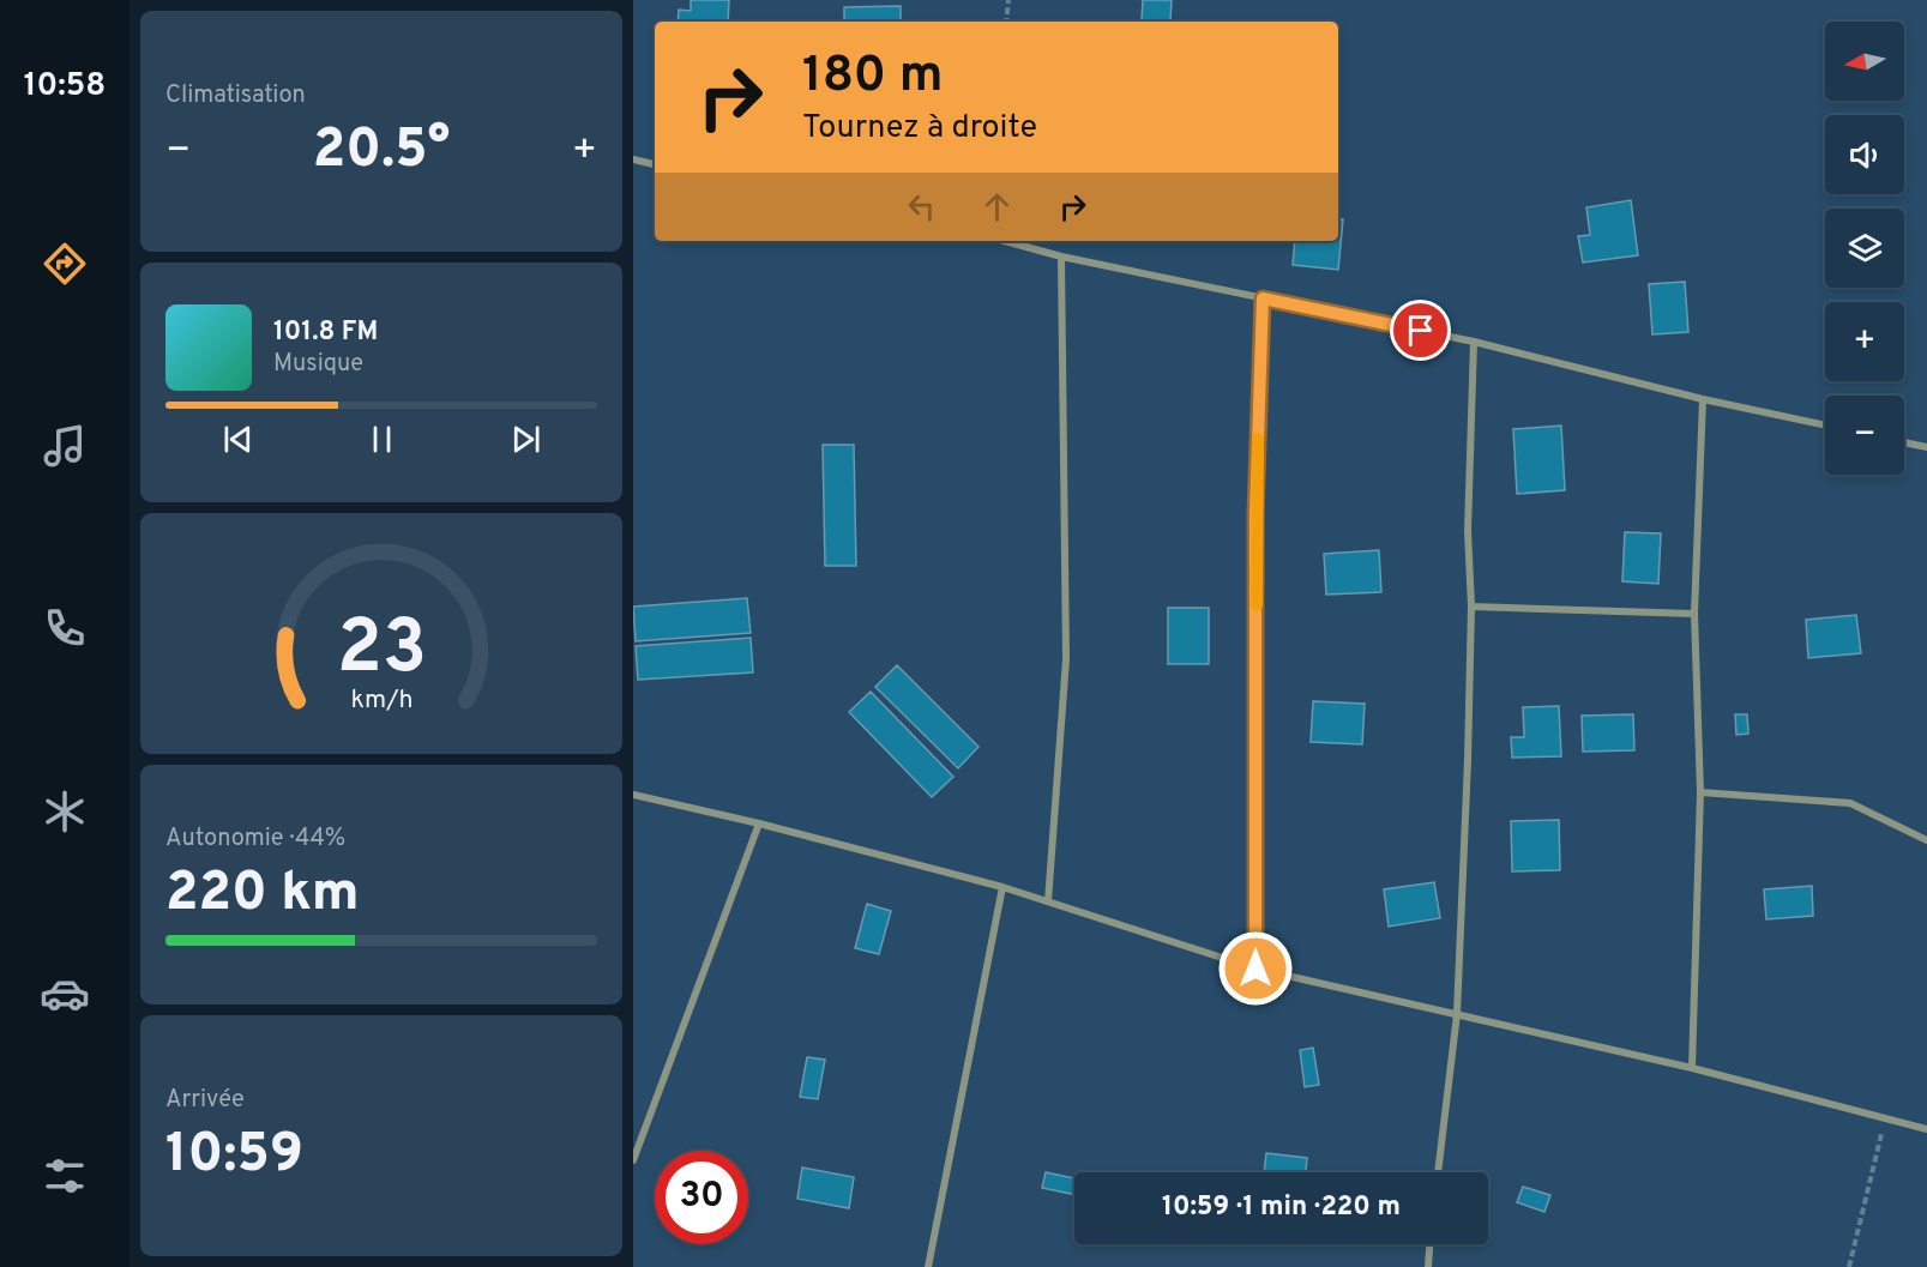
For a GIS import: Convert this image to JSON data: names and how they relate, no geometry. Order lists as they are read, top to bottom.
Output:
{
  "north": "left",
  "page": {
    "tabs": "10:58",
    "tile": [
      "Climatisation",
      ["Autonomie · 44%", "220 km"],
      ["Arrivée", "10:59"]
    ],
    "map_buttons": ["+", "−"],
    "turn": ["180 m", "Tournez à droite"],
    "heat": ["−", "20.5°", "+"],
    "song": ["101.8 FM", "Musique"],
    "limit": "30",
    "trip": "10:59 · 1 min · 220 m",
    "gauge": ["23", "km/h"]
  }
}
